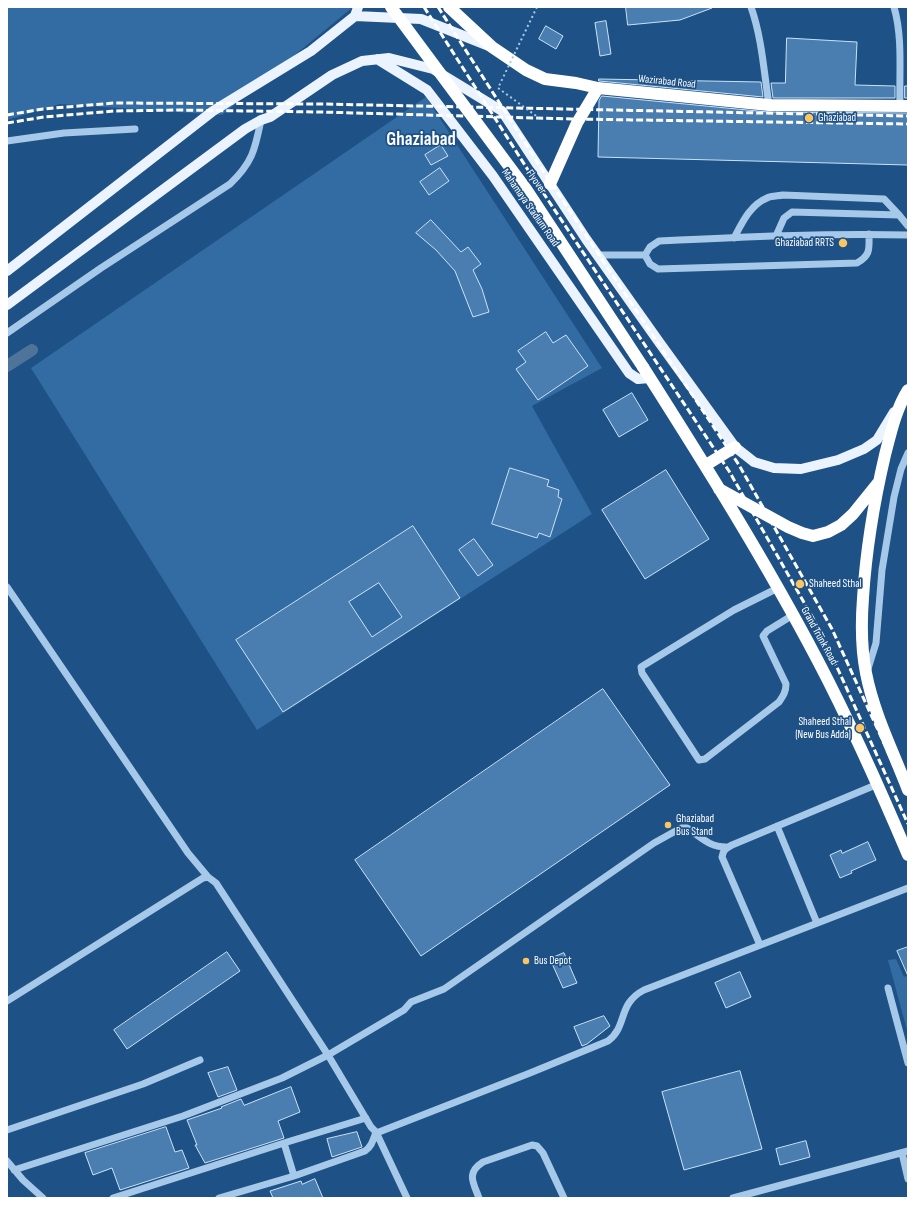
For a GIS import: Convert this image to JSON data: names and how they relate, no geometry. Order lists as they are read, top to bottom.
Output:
{
  "streets": {
    "highway": ["Wazirabad Road", "Flyover", "Grand Trunk Road"],
    "main road": ["Mahamaya Stadium Road"]
  },
  "crossings": [
    ["Flyover", "Mahamaya Stadium Road"],
    ["Flyover", "Grand Trunk Road"],
    ["Mahamaya Stadium Road", "Grand Trunk Road"]
  ],
  "districts": ["Ghaziabad"],
  "places": [
    "Ghaziabad",
    "Ghaziabad RRTS",
    "Shaheed Sthal",
    "Shaheed Sthal (New Bus Adda)",
    "Ghaziabad Bus Stand",
    "Bus Depot"
  ]
}
